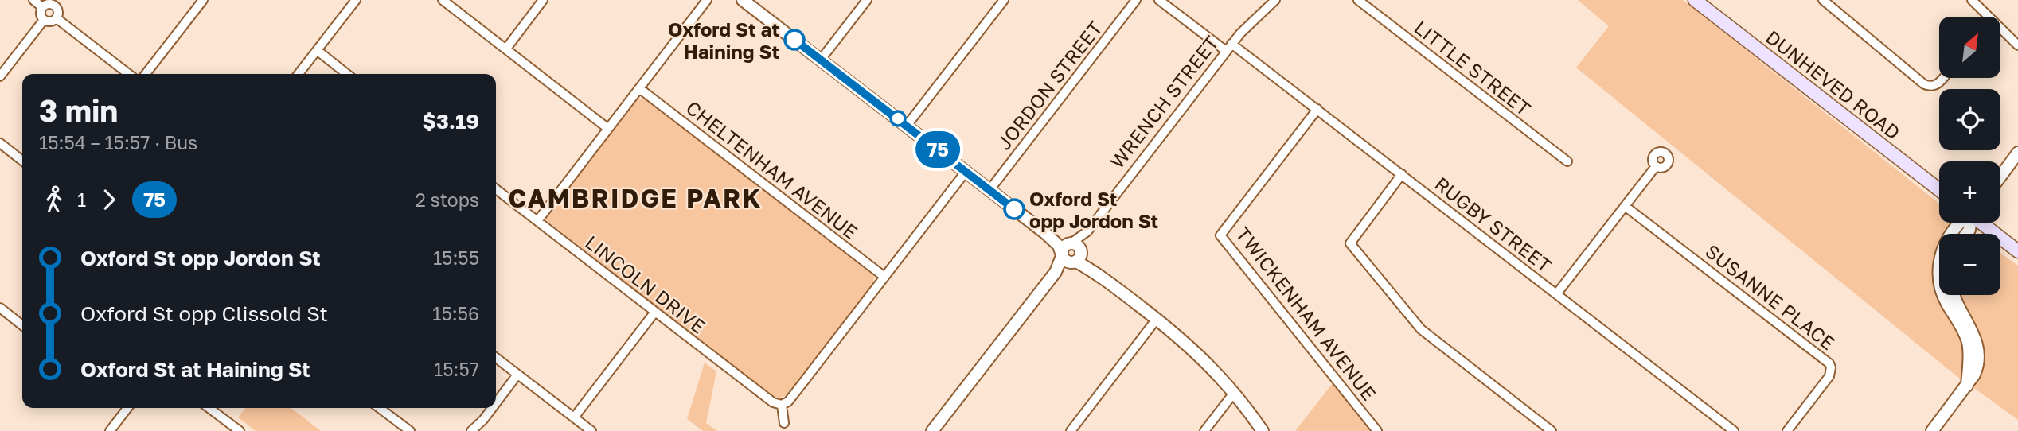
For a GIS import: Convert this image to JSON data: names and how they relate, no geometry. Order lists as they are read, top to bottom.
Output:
{
  "streets": {
    "main road": ["DUNHEVED ROAD"],
    "street": [
      "LITTLE STREET",
      "JORDON STREET",
      "WRENCH STREET",
      "CHELTENHAM AVENUE",
      "RUGBY STREET",
      "LINCOLN DRIVE",
      "SUSANNE PLACE",
      "TWICKENHAM AVENUE"
    ]
  },
  "crossings": [
    ["WRENCH STREET", "RUGBY STREET"],
    ["RUGBY STREET", "TWICKENHAM AVENUE"]
  ],
  "districts": ["CAMBRIDGE PARK"],
  "places": ["Oxford St at Haining St", "Oxford St opp Jordon St"],
  "lines": ["bus line 75"],
  "north": "top right",
  "page": {
    "on_map": "75",
    "map_buttons": ["+", "−"],
    "heading": ["3 min", "15:54 – 15:57 · Bus", "$3.19"],
    "legs": ["1", "75", "2 stops"],
    "list": [
      {
        "name": "Oxford St opp Jordon St",
        "value": "15:55"
      },
      {
        "name": "Oxford St opp Clissold St",
        "value": "15:56"
      },
      {
        "name": "Oxford St at Haining St",
        "value": "15:57"
      }
    ]
  }
}
